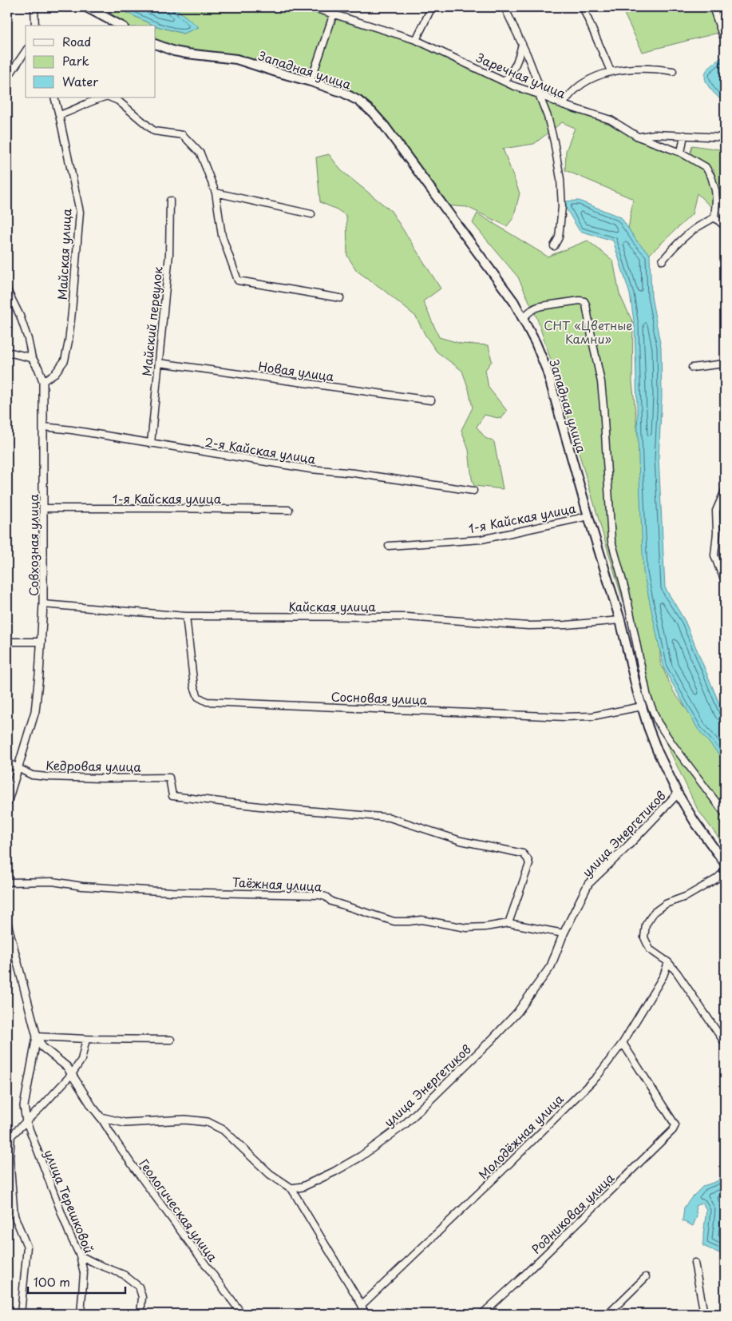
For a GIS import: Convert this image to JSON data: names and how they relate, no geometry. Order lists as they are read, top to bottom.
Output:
{
  "streets": {
    "main road": ["Западная улица"],
    "street": [
      "Заречная улица",
      "Майская улица",
      "Майский переулок",
      "Новая улица",
      "2-я Кайская улица",
      "1-я Кайская улица",
      "Совхозная улица",
      "Кайская улица",
      "Сосновая улица",
      "Кедровая улица",
      "улица Энергетиков",
      "Таёжная улица",
      "Молодёжная улица",
      "улица Терешковой",
      "Геологическая улица",
      "Родниковая улица"
    ]
  },
  "crossings": [
    ["Западная улица", "1-я Кайская улица"],
    ["Западная улица", "Кайская улица"],
    ["Западная улица", "Сосновая улица"],
    ["Западная улица", "улица Энергетиков"],
    ["Майская улица", "Совхозная улица"],
    ["Майский переулок", "Новая улица"],
    ["Майский переулок", "2-я Кайская улица"],
    ["2-я Кайская улица", "Совхозная улица"],
    ["1-я Кайская улица", "Совхозная улица"],
    ["Совхозная улица", "Кайская улица"],
    ["Совхозная улица", "Кедровая улица"],
    ["Кайская улица", "Сосновая улица"],
    ["Кедровая улица", "Таёжная улица"],
    ["улица Энергетиков", "Таёжная улица"],
    ["Молодёжная улица", "Родниковая улица"]
  ],
  "parks": ["СНТ «Цветные Камни»"],
  "legend": ["Road", "Park", "Water"],
  "scale_bar": "100 m"
}
